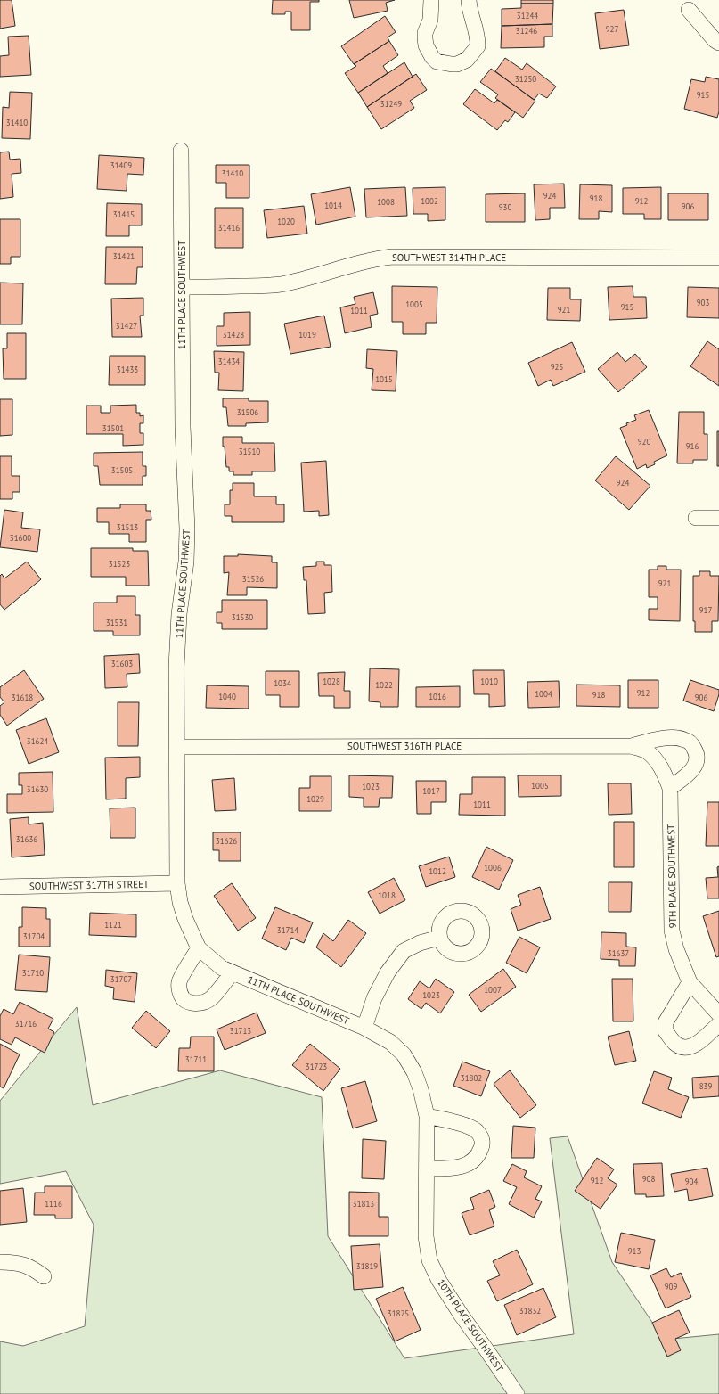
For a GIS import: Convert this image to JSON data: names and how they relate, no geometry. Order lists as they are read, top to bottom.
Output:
{
  "streets": {
    "street": [
      "SOUTHWEST 314TH PLACE",
      "11TH PLACE SOUTHWEST",
      "SOUTHWEST 316TH PLACE",
      "9TH PLACE SOUTHWEST",
      "SOUTHWEST 317TH STREET",
      "10TH PLACE SOUTHWEST"
    ]
  },
  "crossings": [
    ["SOUTHWEST 314TH PLACE", "11TH PLACE SOUTHWEST"],
    ["11TH PLACE SOUTHWEST", "SOUTHWEST 316TH PLACE"],
    ["11TH PLACE SOUTHWEST", "SOUTHWEST 317TH STREET"],
    ["11TH PLACE SOUTHWEST", "10TH PLACE SOUTHWEST"],
    ["SOUTHWEST 316TH PLACE", "9TH PLACE SOUTHWEST"]
  ],
  "house_numbers": [
    "31244",
    "927",
    "31246",
    "31250",
    "915",
    "31249",
    "31410",
    "31409",
    "31410",
    "924",
    "918",
    "1002",
    "912",
    "1008",
    "1014",
    "906",
    "930",
    "31415",
    "1020",
    "31416",
    "31421",
    "903",
    "1005",
    "915",
    "921",
    "1011",
    "31427",
    "31428",
    "1019",
    "31434",
    "925",
    "31433",
    "1015",
    "31506",
    "31501",
    "920",
    "916",
    "31510",
    "31505",
    "924",
    "31513",
    "31600",
    "31523",
    "31526",
    "921",
    "917",
    "31530",
    "31531",
    "31603",
    "1028",
    "1010",
    "1034",
    "1022",
    "912",
    "1004",
    "918",
    "1040",
    "1016",
    "31618",
    "906",
    "31624",
    "1005",
    "1023",
    "31630",
    "1017",
    "1029",
    "1011",
    "31636",
    "31626",
    "1006",
    "1012",
    "1018",
    "1121",
    "31714",
    "31704",
    "31637",
    "31710",
    "31707",
    "1007",
    "1023",
    "31716",
    "31713",
    "31711",
    "31723",
    "31802",
    "839",
    "908",
    "912",
    "904",
    "1116",
    "31813",
    "913",
    "31819",
    "909",
    "31832",
    "31825"
  ]
}
